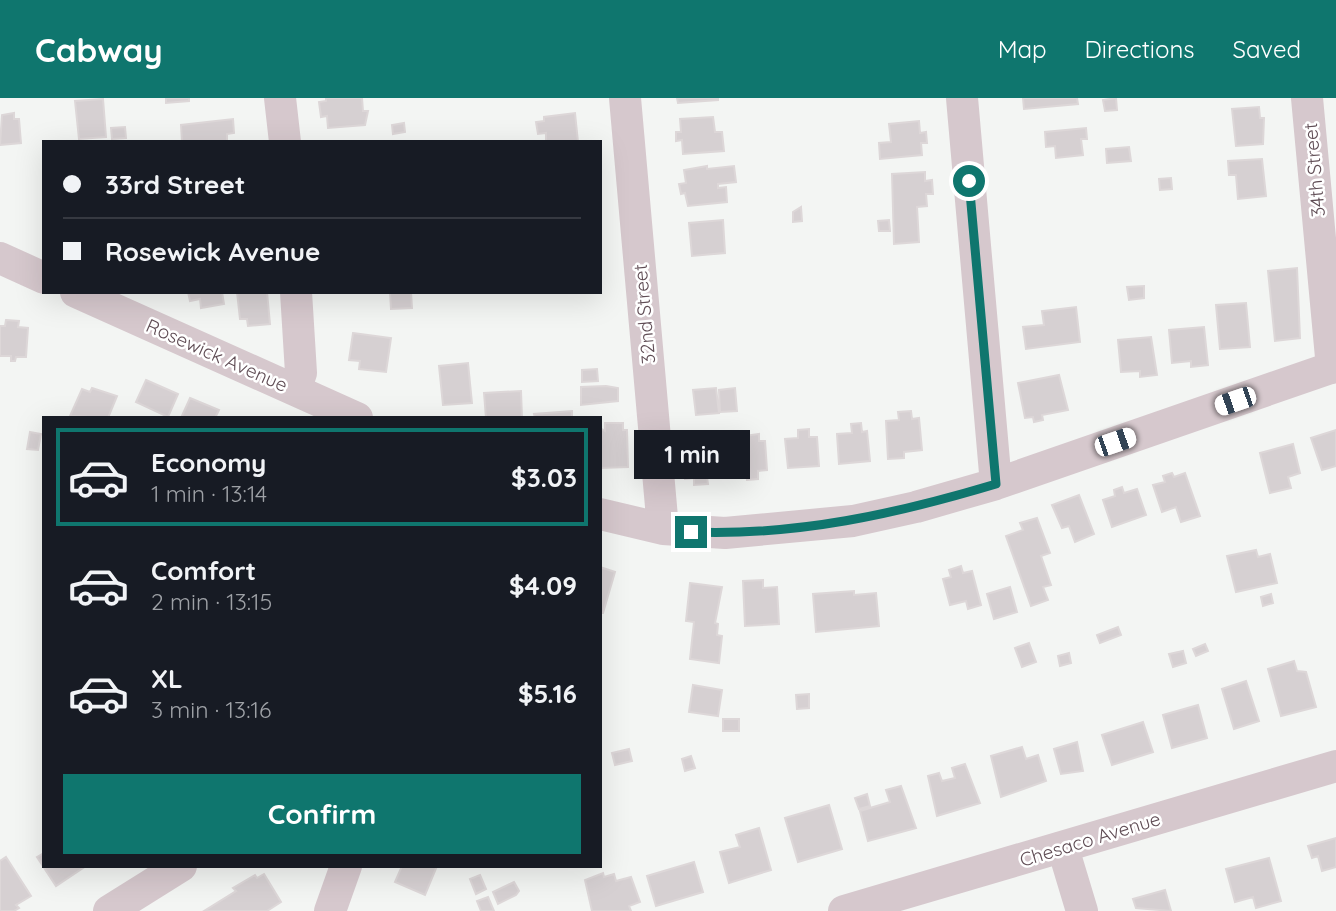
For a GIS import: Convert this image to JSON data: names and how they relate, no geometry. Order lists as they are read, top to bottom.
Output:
{
  "streets": {
    "street": [
      "34th Street",
      "32nd Street",
      "Rosewick Avenue",
      "Chesaco Avenue"
    ]
  },
  "page": {
    "header": "Cabway",
    "nav": ["Map", "Directions", "Saved"],
    "banner": ["33rd Street", "Rosewick Avenue"],
    "list": [
      {
        "name": "Economy",
        "note": "1 min · 13:14",
        "value": "$3.03"
      },
      {
        "name": "Comfort",
        "note": "2 min · 13:15",
        "value": "$4.09"
      },
      {
        "name": "XL",
        "note": "3 min · 13:16",
        "value": "$5.16"
      }
    ],
    "bubble": "1 min",
    "buttons": "Confirm"
  }
}
